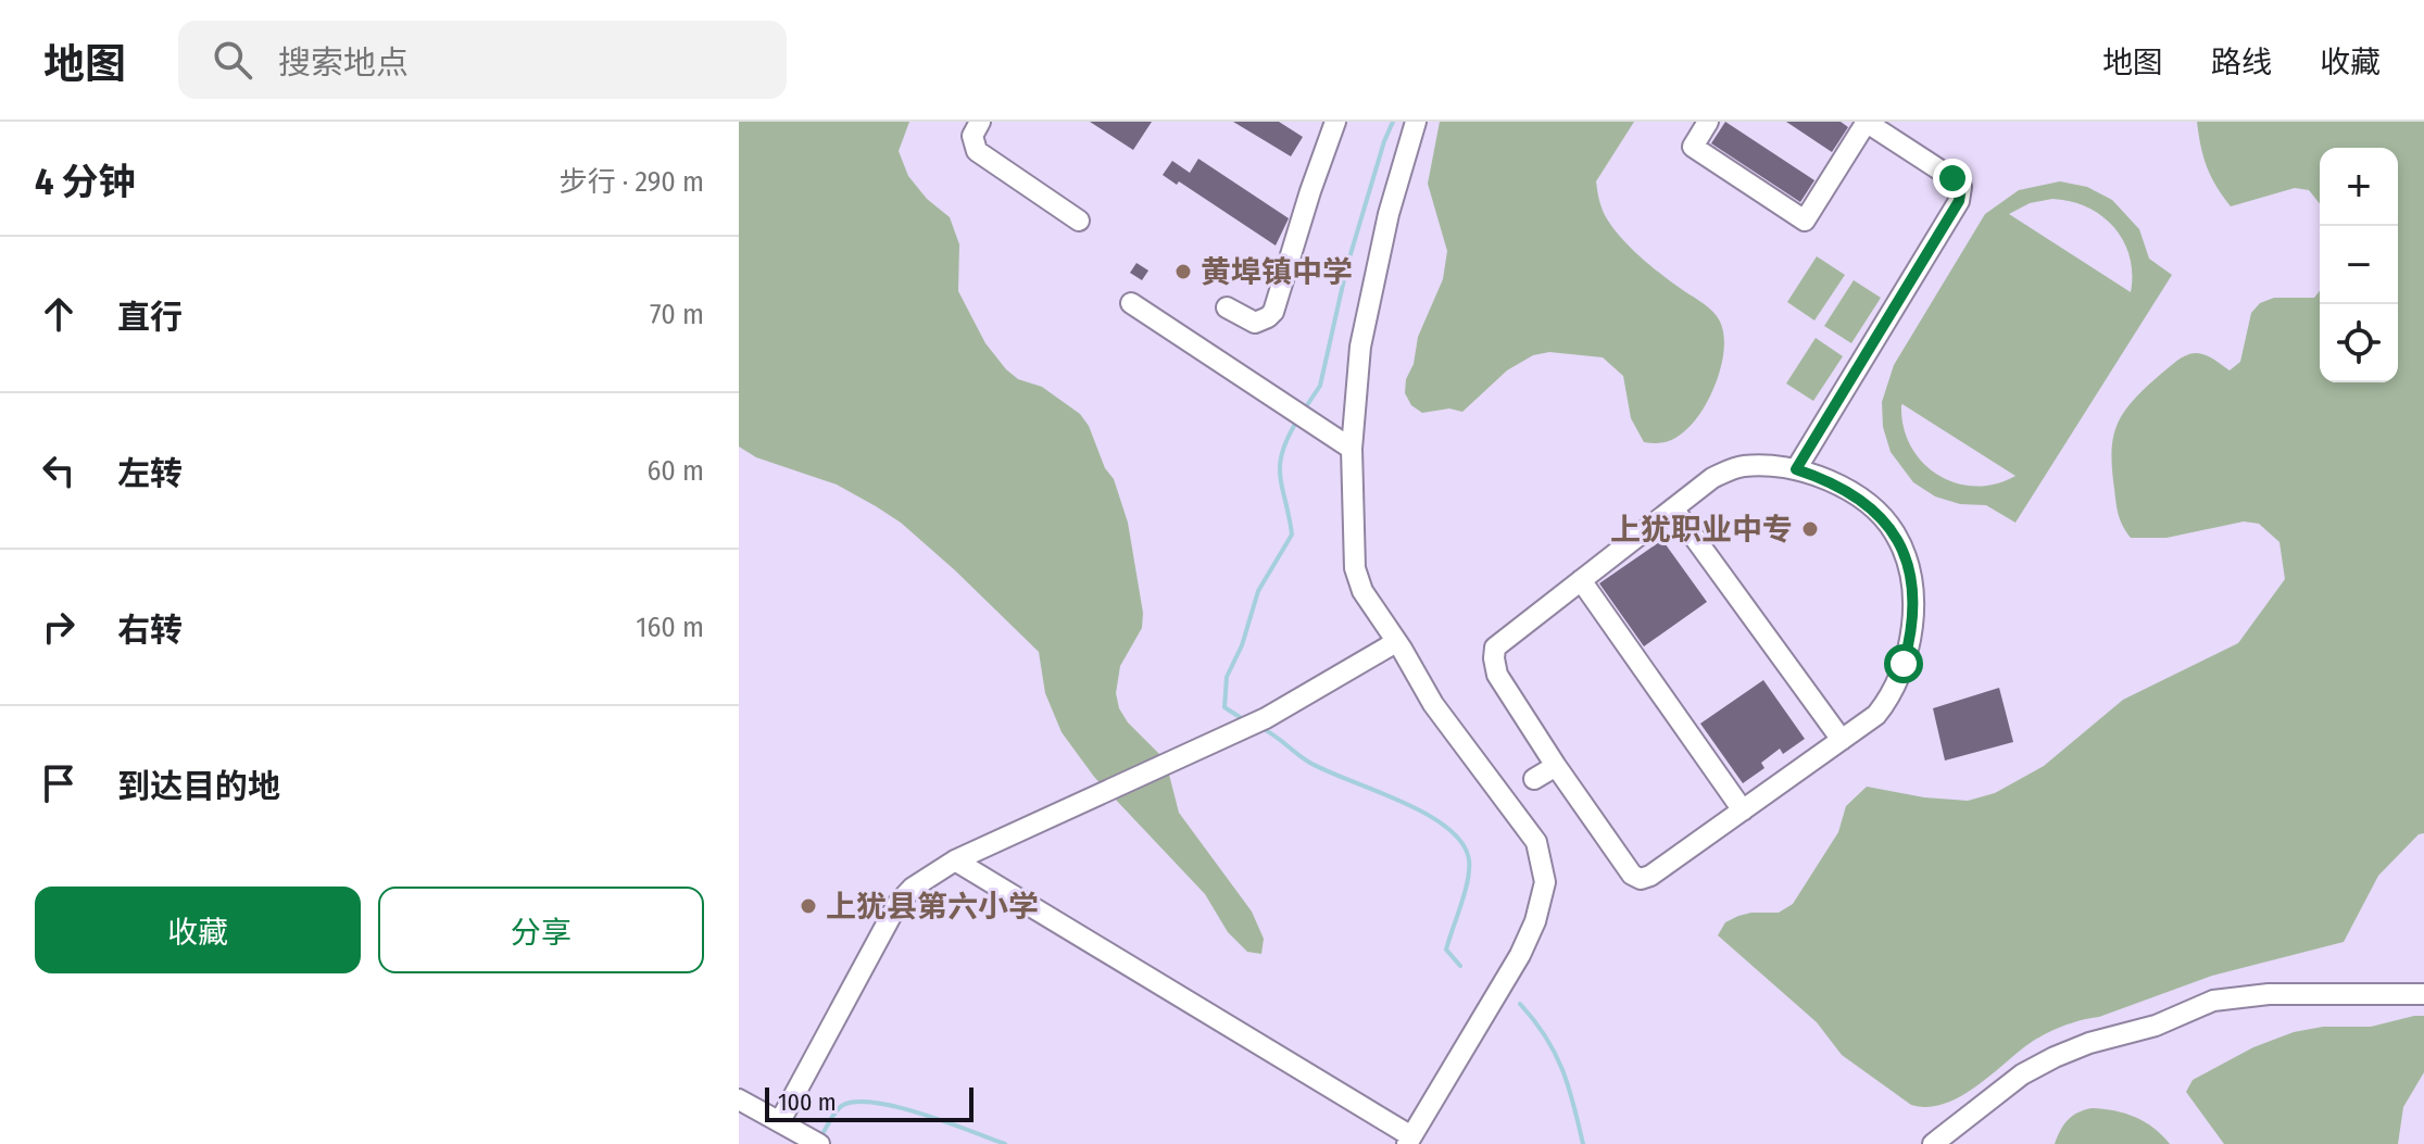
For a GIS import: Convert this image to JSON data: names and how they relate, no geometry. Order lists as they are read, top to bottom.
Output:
{
  "places": ["黄埠镇中学", "上犹职业中专", "上犹县第六小学"],
  "scale_bar": "100 m",
  "page": {
    "header": "地图",
    "search": "搜索地点",
    "nav": ["地图", "路线", "收藏"],
    "heading": ["4 分钟", "步行 · 290 m"],
    "map_buttons": ["+", "−"],
    "list": [
      ["直行", "70 m"],
      ["左转", "60 m"],
      ["右转", "160 m"],
      "到达目的地"
    ],
    "buttons": ["收藏", "分享"],
    "scale": "100 m"
  }
}
